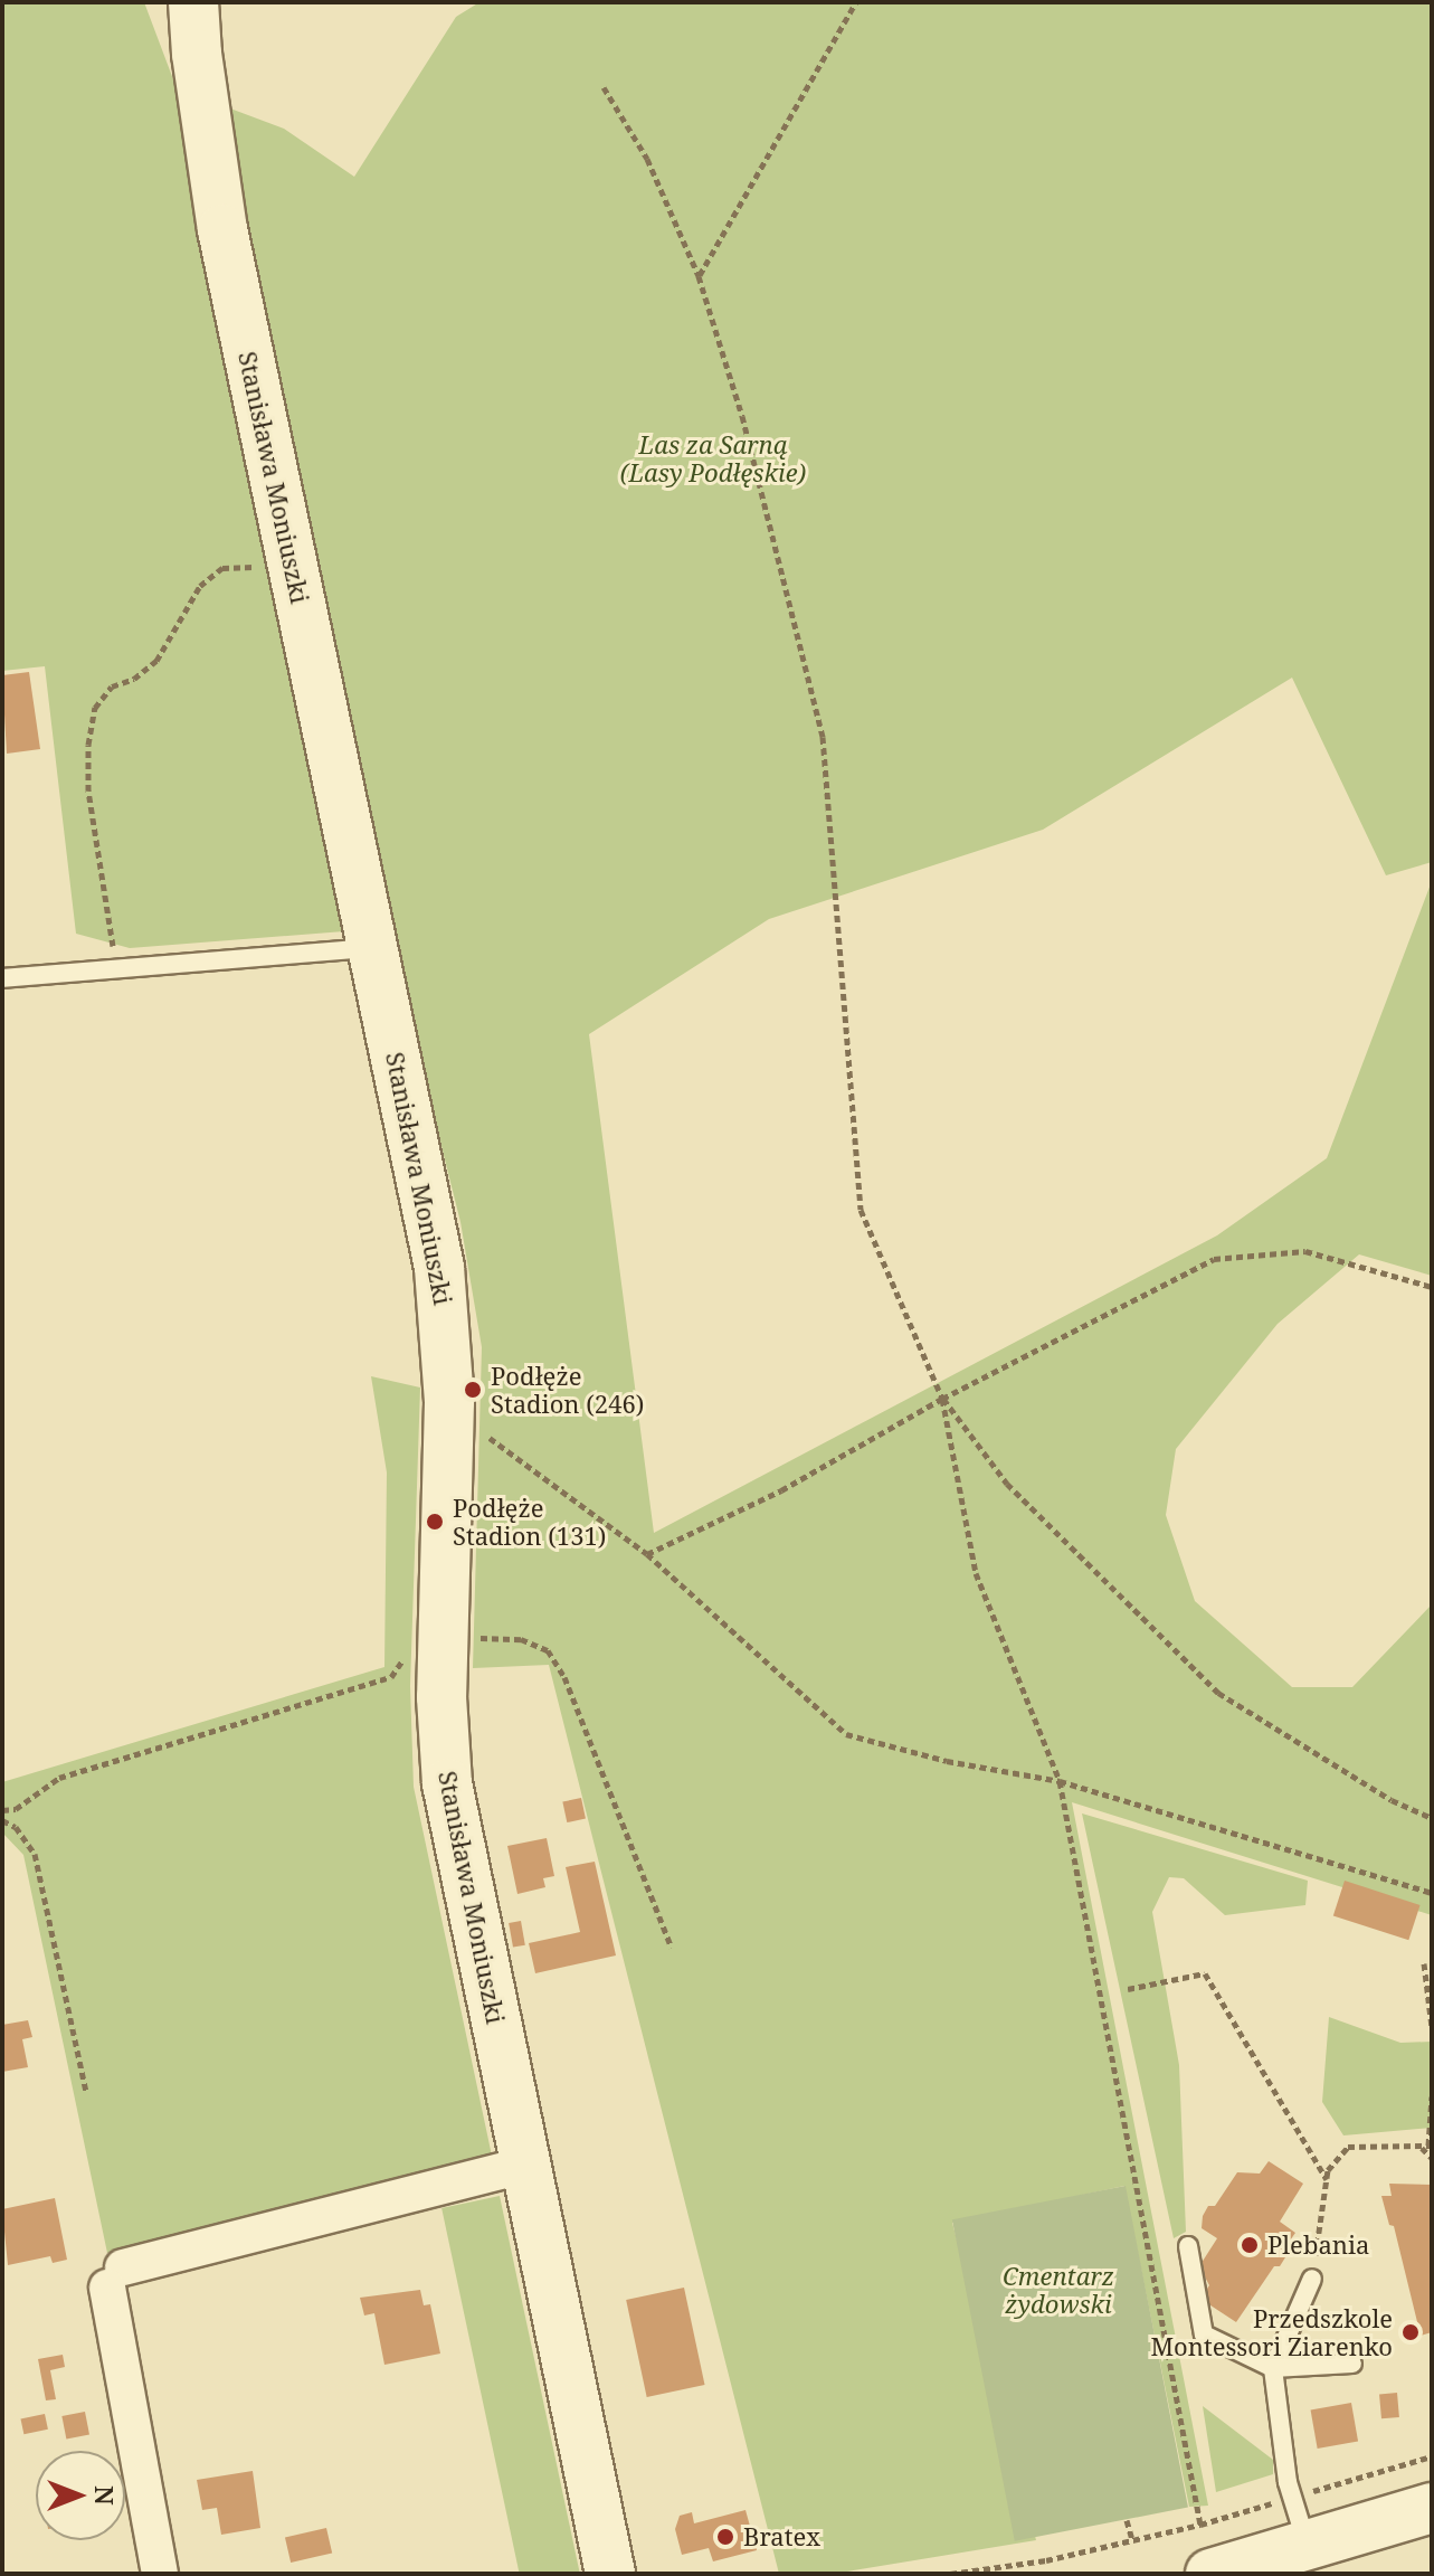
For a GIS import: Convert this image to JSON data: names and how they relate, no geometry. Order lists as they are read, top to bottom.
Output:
{
  "streets": {
    "street": ["Stanisława Moniuszki"]
  },
  "parks": ["Las za Sarną (Lasy Podłęskie)", "Cmentarz żydowski"],
  "places": [
    "Podłęże Stadion (246)",
    "Podłęże Stadion (131)",
    "Plebania",
    "Przedszkole Montessori Ziarenko",
    "Bratex"
  ],
  "north": "right"
}
